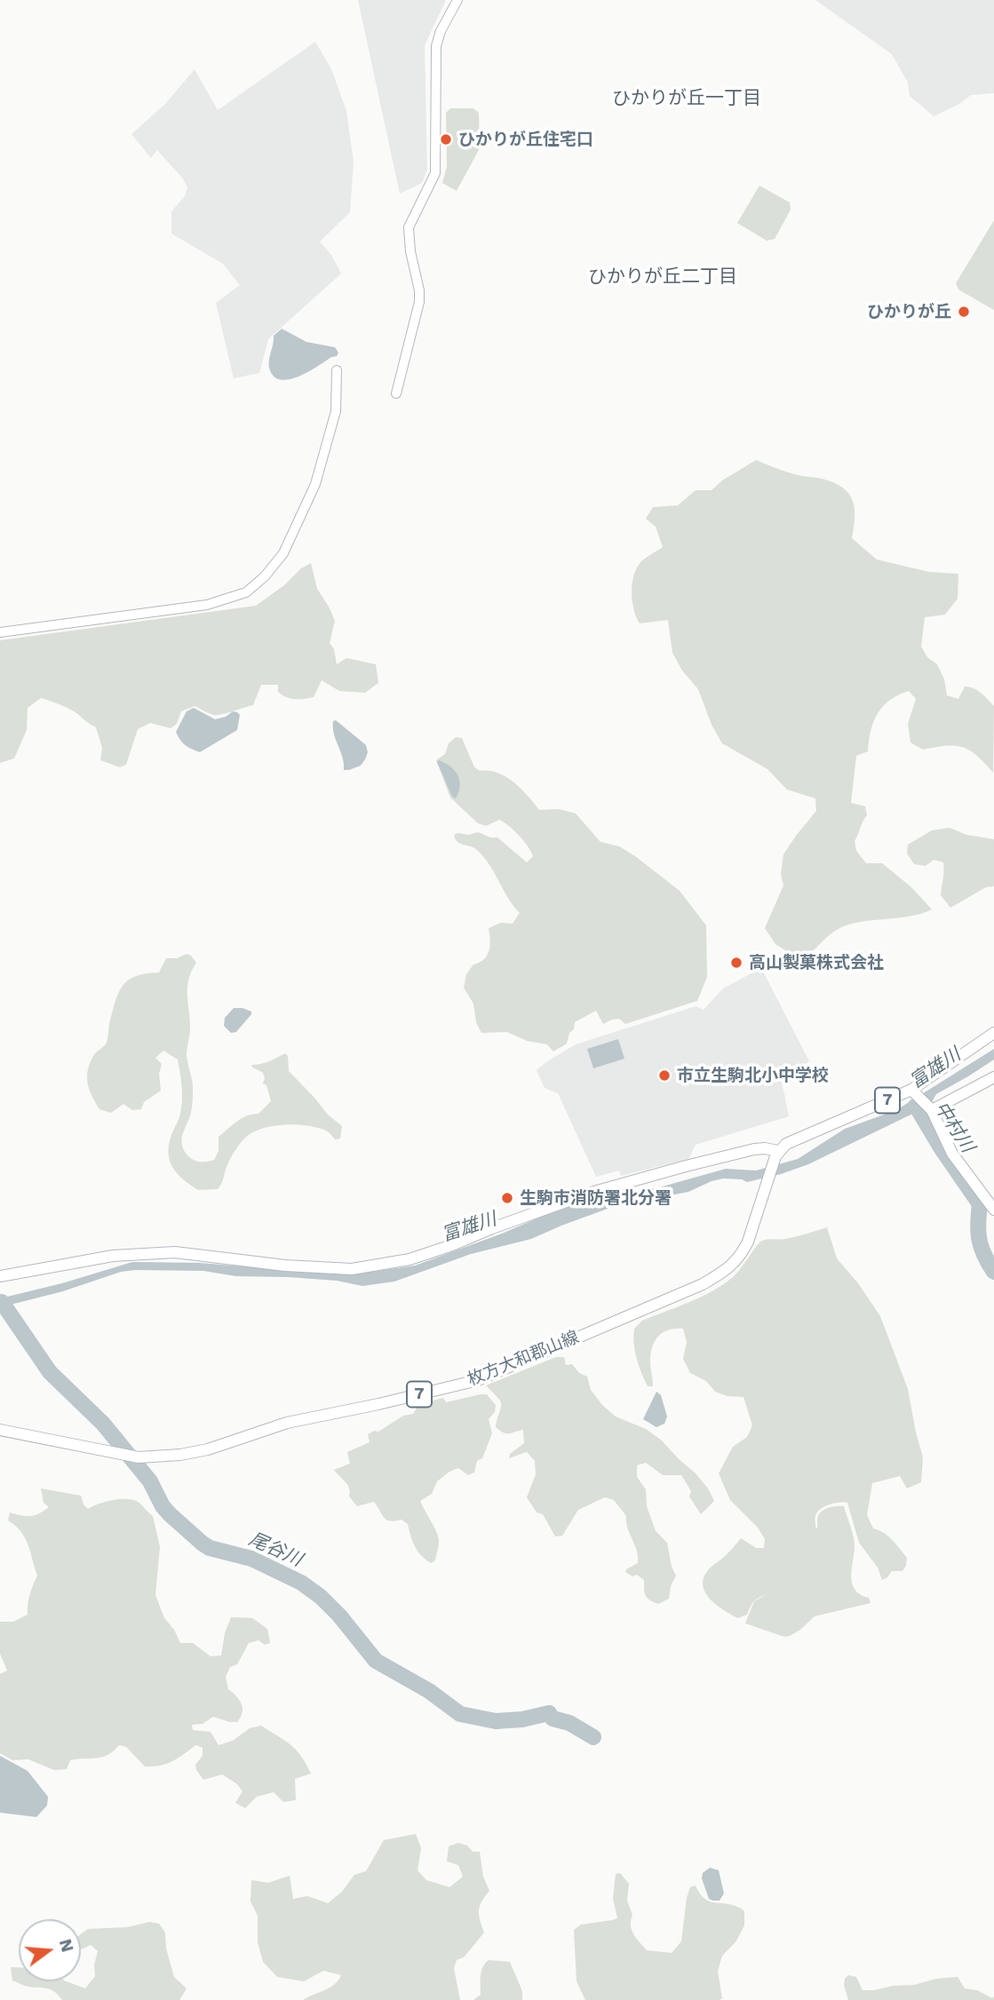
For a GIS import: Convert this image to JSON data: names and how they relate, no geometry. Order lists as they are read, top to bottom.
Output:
{
  "streets": {
    "main road": ["7", "枚方大和郡山線"]
  },
  "crossings": [
    ["7", "枚方大和郡山線"]
  ],
  "districts": ["ひかりが丘一丁目", "ひかりが丘二丁目"],
  "water": ["富雄川", "中村川", "尾谷川"],
  "places": [
    "ひかりが丘住宅口",
    "ひかりが丘",
    "高山製菓株式会社",
    "市立生駒北小中学校",
    "生駒市消防署北分署"
  ],
  "north": "right"
}
